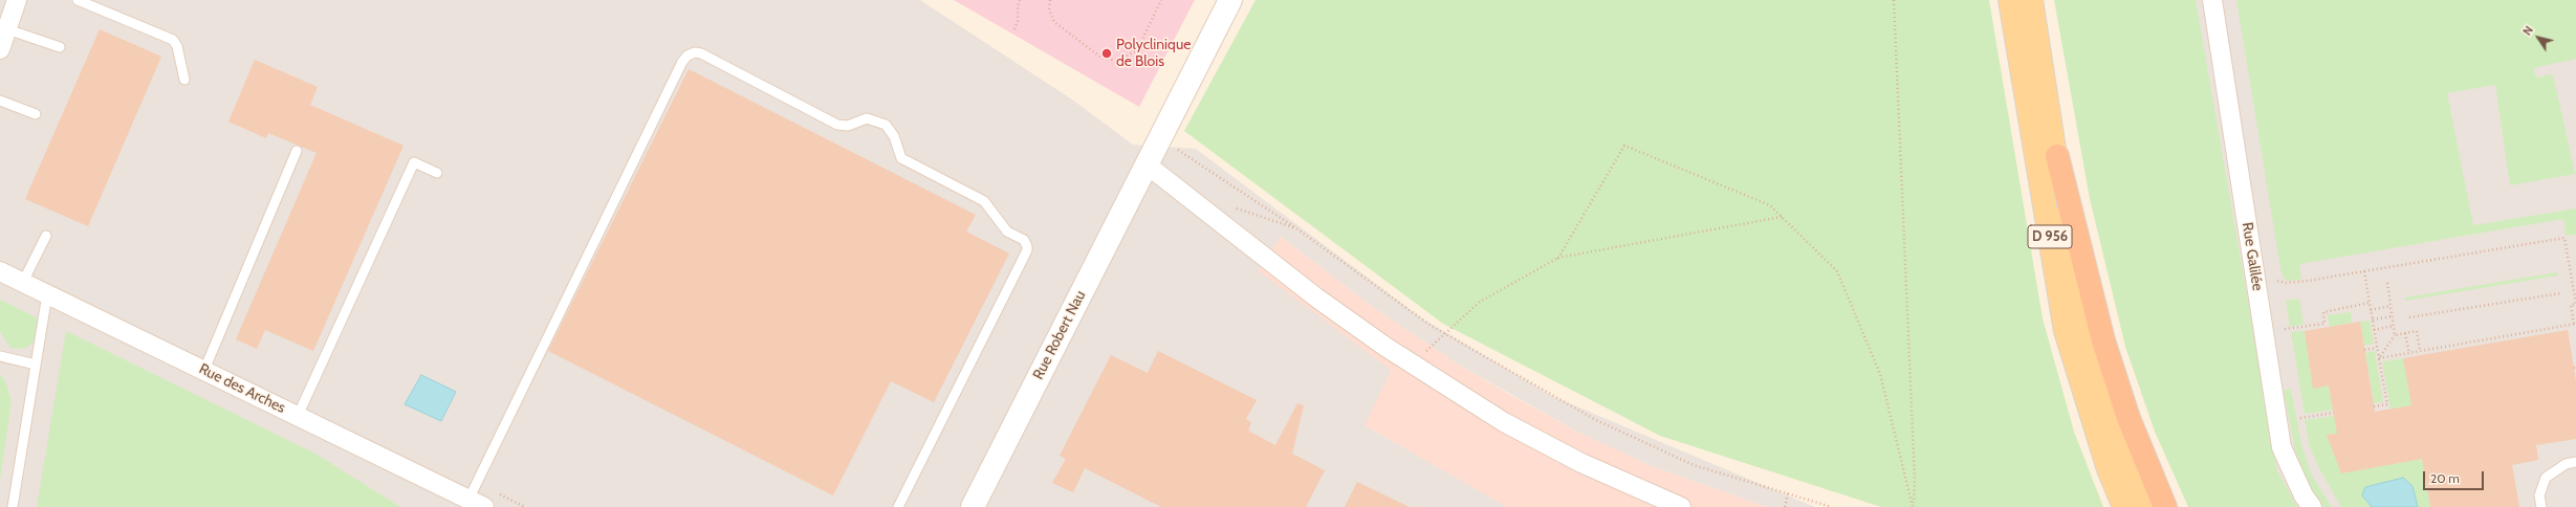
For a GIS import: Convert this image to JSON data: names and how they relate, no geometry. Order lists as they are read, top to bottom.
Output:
{
  "streets": {
    "highway": ["D 956"],
    "street": ["Rue Galilée", "Rue Robert Nau", "Rue des Arches"]
  },
  "places": ["Polyclinique de Blois"],
  "scale_bar": "20 m",
  "north": "top left"
}
